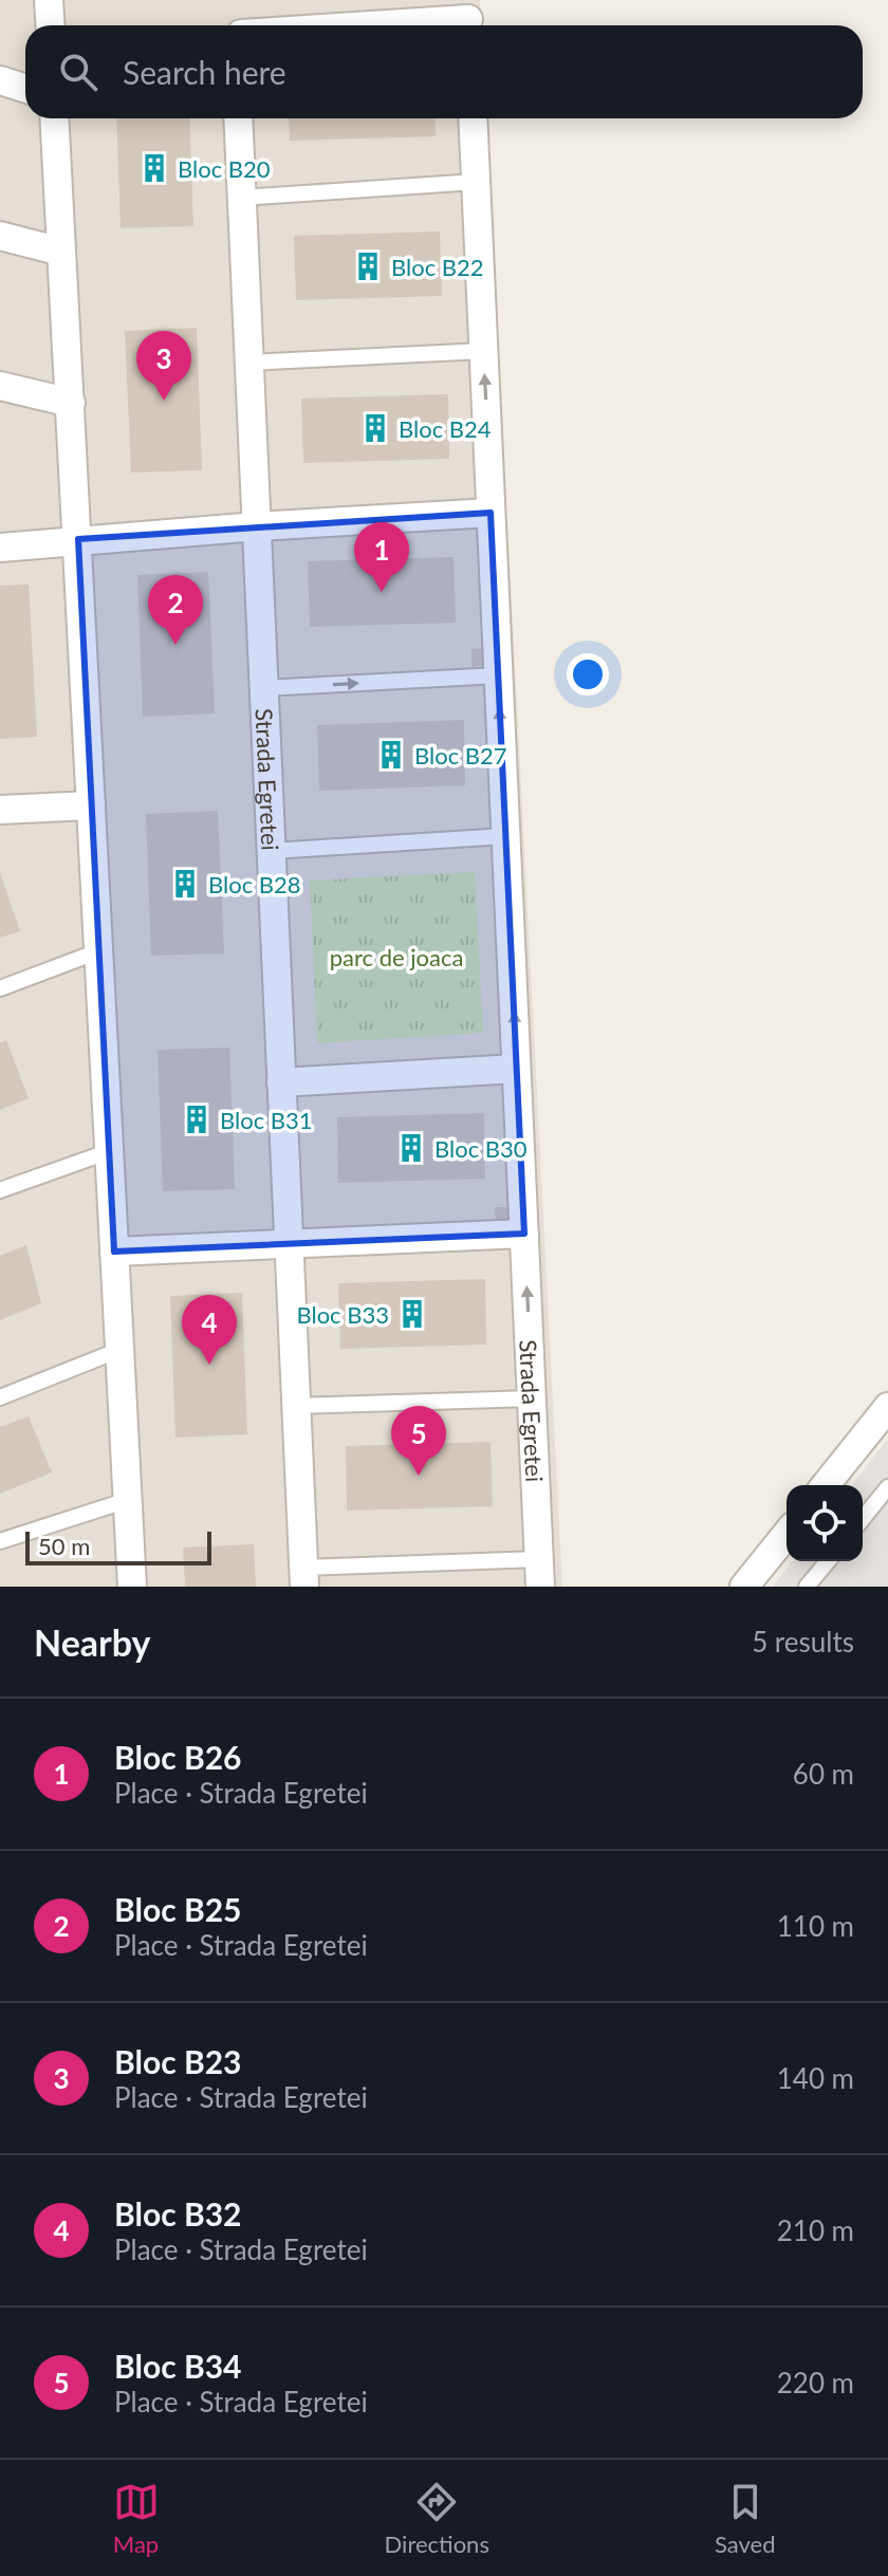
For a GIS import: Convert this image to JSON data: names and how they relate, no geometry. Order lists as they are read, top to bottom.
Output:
{
  "streets": {
    "street": ["Strada Egretei"]
  },
  "parks": ["parc de joaca"],
  "places": {
    "building": [
      "Bloc B20",
      "Bloc B22",
      "Bloc B24",
      "Bloc B27",
      "Bloc B28",
      "Bloc B31",
      "Bloc B30",
      "Bloc B33"
    ]
  },
  "scale_bar": "50 m",
  "page": {
    "search": "Search here",
    "pins": [
      "3",
      "1",
      "2",
      "4",
      "5"
    ],
    "scale": "50 m",
    "heading": ["Nearby", "5 results"],
    "list": [
      {
        "mark": "1",
        "name": "Bloc B26",
        "note": "Place · Strada Egretei",
        "value": "60 m"
      },
      {
        "mark": "2",
        "name": "Bloc B25",
        "note": "Place · Strada Egretei",
        "value": "110 m"
      },
      {
        "mark": "3",
        "name": "Bloc B23",
        "note": "Place · Strada Egretei",
        "value": "140 m"
      },
      {
        "mark": "4",
        "name": "Bloc B32",
        "note": "Place · Strada Egretei",
        "value": "210 m"
      },
      {
        "mark": "5",
        "name": "Bloc B34",
        "note": "Place · Strada Egretei",
        "value": "220 m"
      }
    ],
    "nav": ["Map", "Directions", "Saved"]
  }
}
